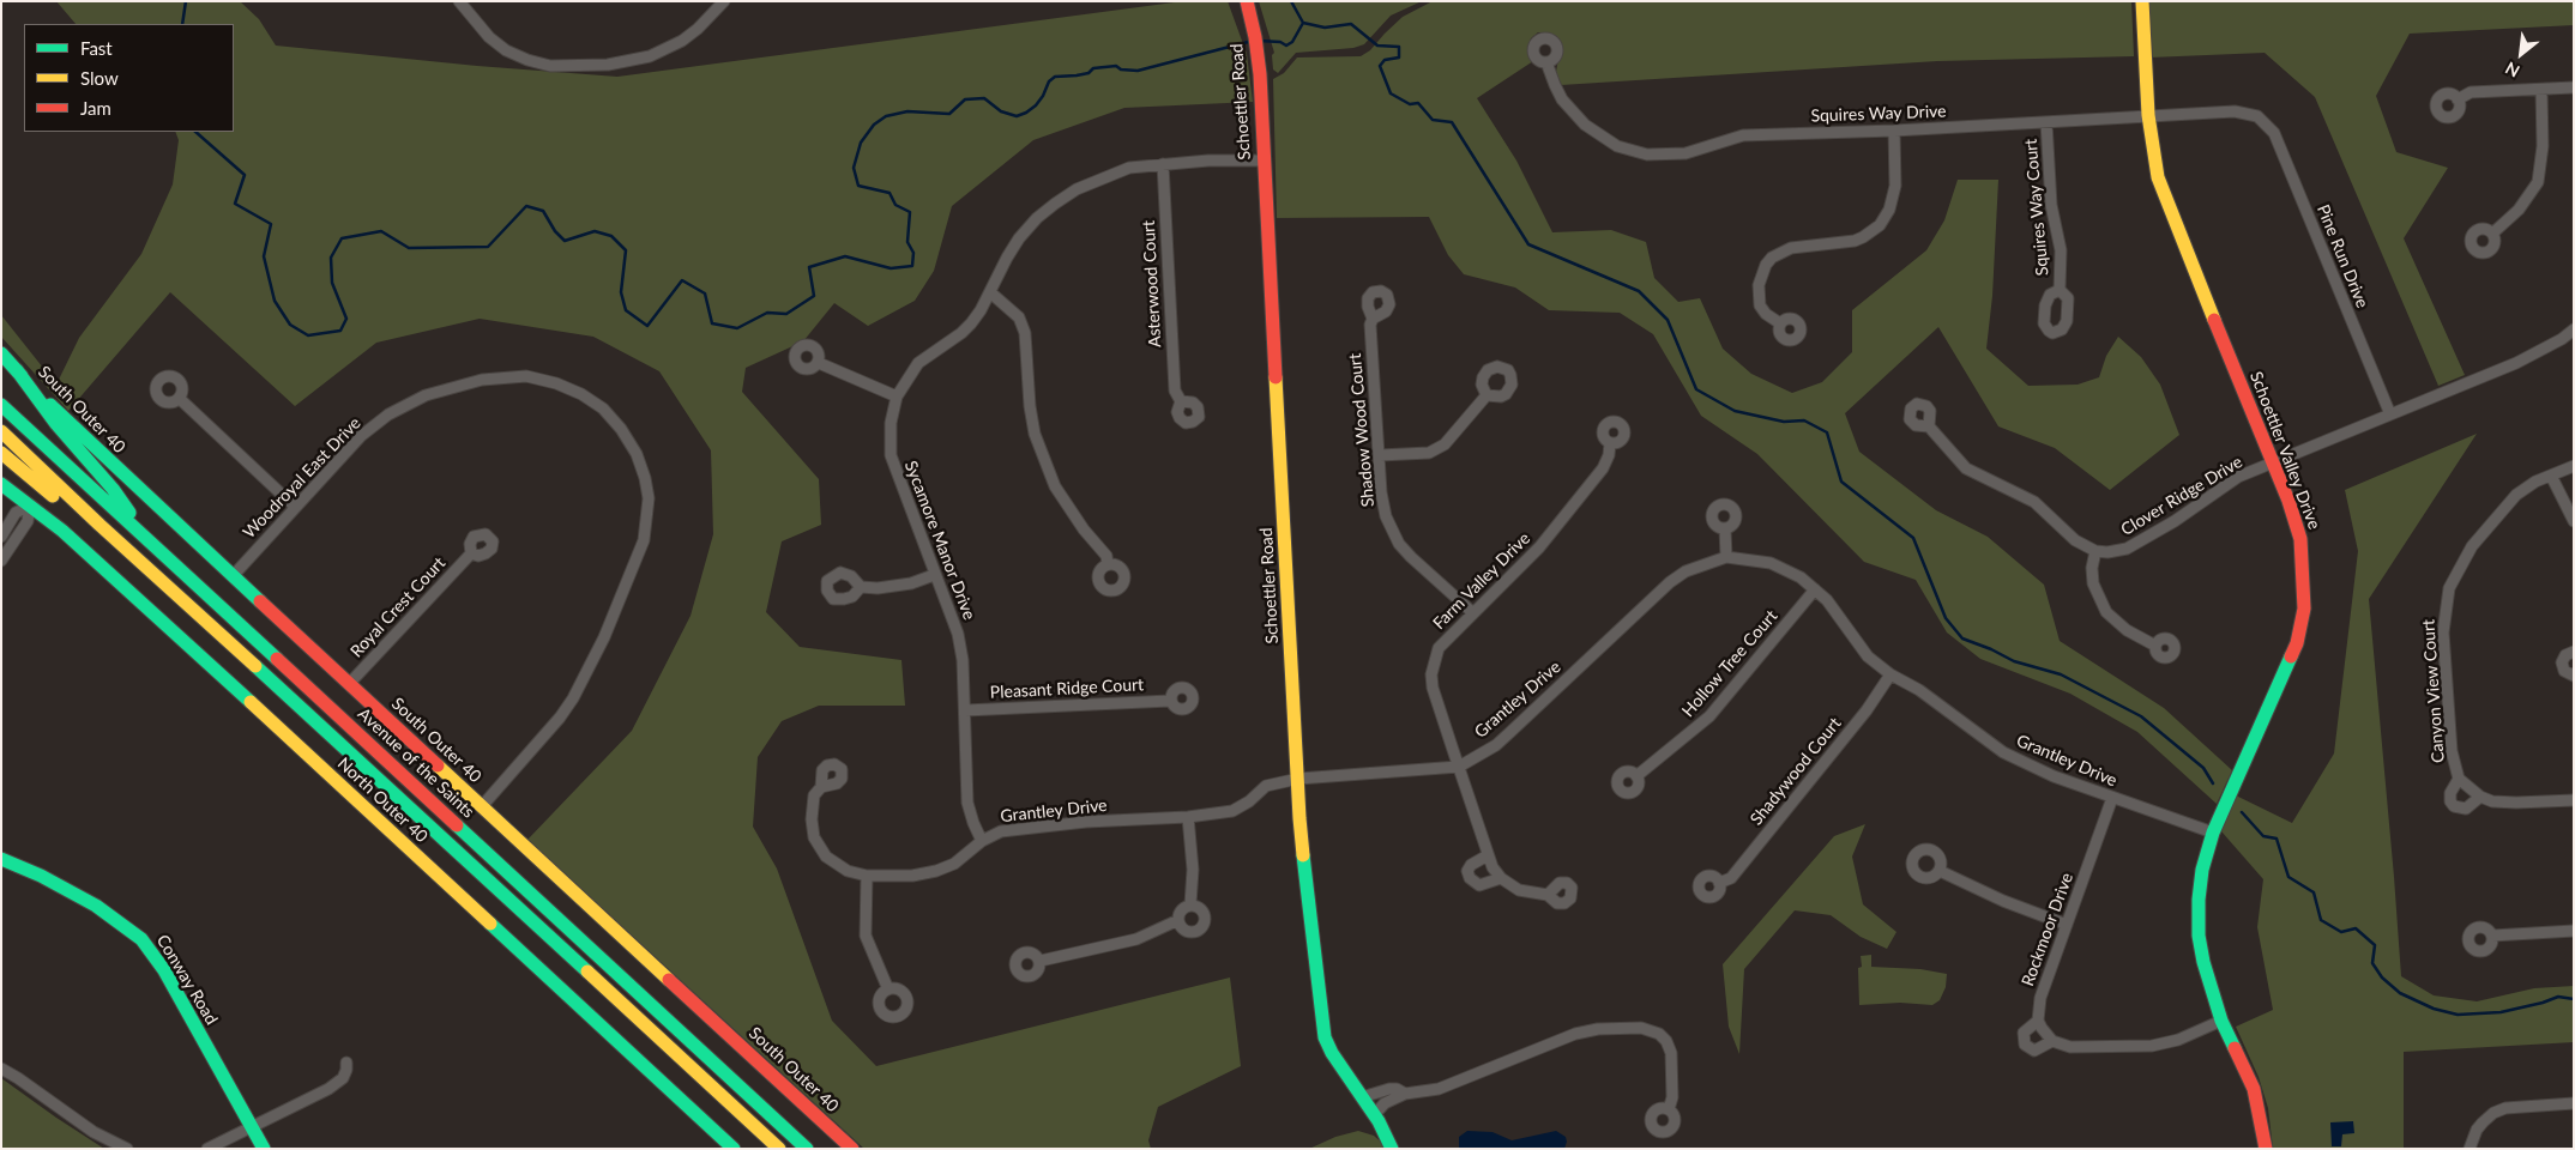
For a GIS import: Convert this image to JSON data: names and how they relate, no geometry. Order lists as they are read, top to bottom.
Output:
{
  "streets": {
    "main road": [
      "Schoettler Road",
      "South Outer 40",
      "Schoettler Valley Drive",
      "Avenue of the Saints",
      "North Outer 40",
      "Conway Road"
    ],
    "street": [
      "Squires Way Drive",
      "Squires Way Court",
      "Pine Run Drive",
      "Asterwood Court",
      "Shadow Wood Court",
      "Woodroyal East Drive",
      "Clover Ridge Drive",
      "Sycamore Manor Drive",
      "Farm Valley Drive",
      "Royal Crest Court",
      "Hollow Tree Court",
      "Pleasant Ridge Court",
      "Canyon View Court",
      "Grantley Drive",
      "Shadywood Court",
      "Rockmoor Drive"
    ]
  },
  "crossings": [
    ["Schoettler Road", "Sycamore Manor Drive"],
    ["Schoettler Road", "Grantley Drive"],
    ["Squires Way Drive", "Squires Way Court"],
    ["Squires Way Drive", "Pine Run Drive"],
    ["Squires Way Drive", "Schoettler Valley Drive"],
    ["Pine Run Drive", "Clover Ridge Drive"],
    ["Asterwood Court", "Sycamore Manor Drive"],
    ["South Outer 40", "Woodroyal East Drive"],
    ["South Outer 40", "Royal Crest Court"],
    ["Shadow Wood Court", "Farm Valley Drive"],
    ["Schoettler Valley Drive", "Clover Ridge Drive"],
    ["Schoettler Valley Drive", "Grantley Drive"],
    ["Sycamore Manor Drive", "Pleasant Ridge Court"],
    ["Sycamore Manor Drive", "Grantley Drive"],
    ["Farm Valley Drive", "Grantley Drive"],
    ["Hollow Tree Court", "Grantley Drive"],
    ["Grantley Drive", "Shadywood Court"],
    ["Grantley Drive", "Rockmoor Drive"]
  ],
  "legend": ["Fast", "Slow", "Jam"],
  "north": "bottom left"
}
